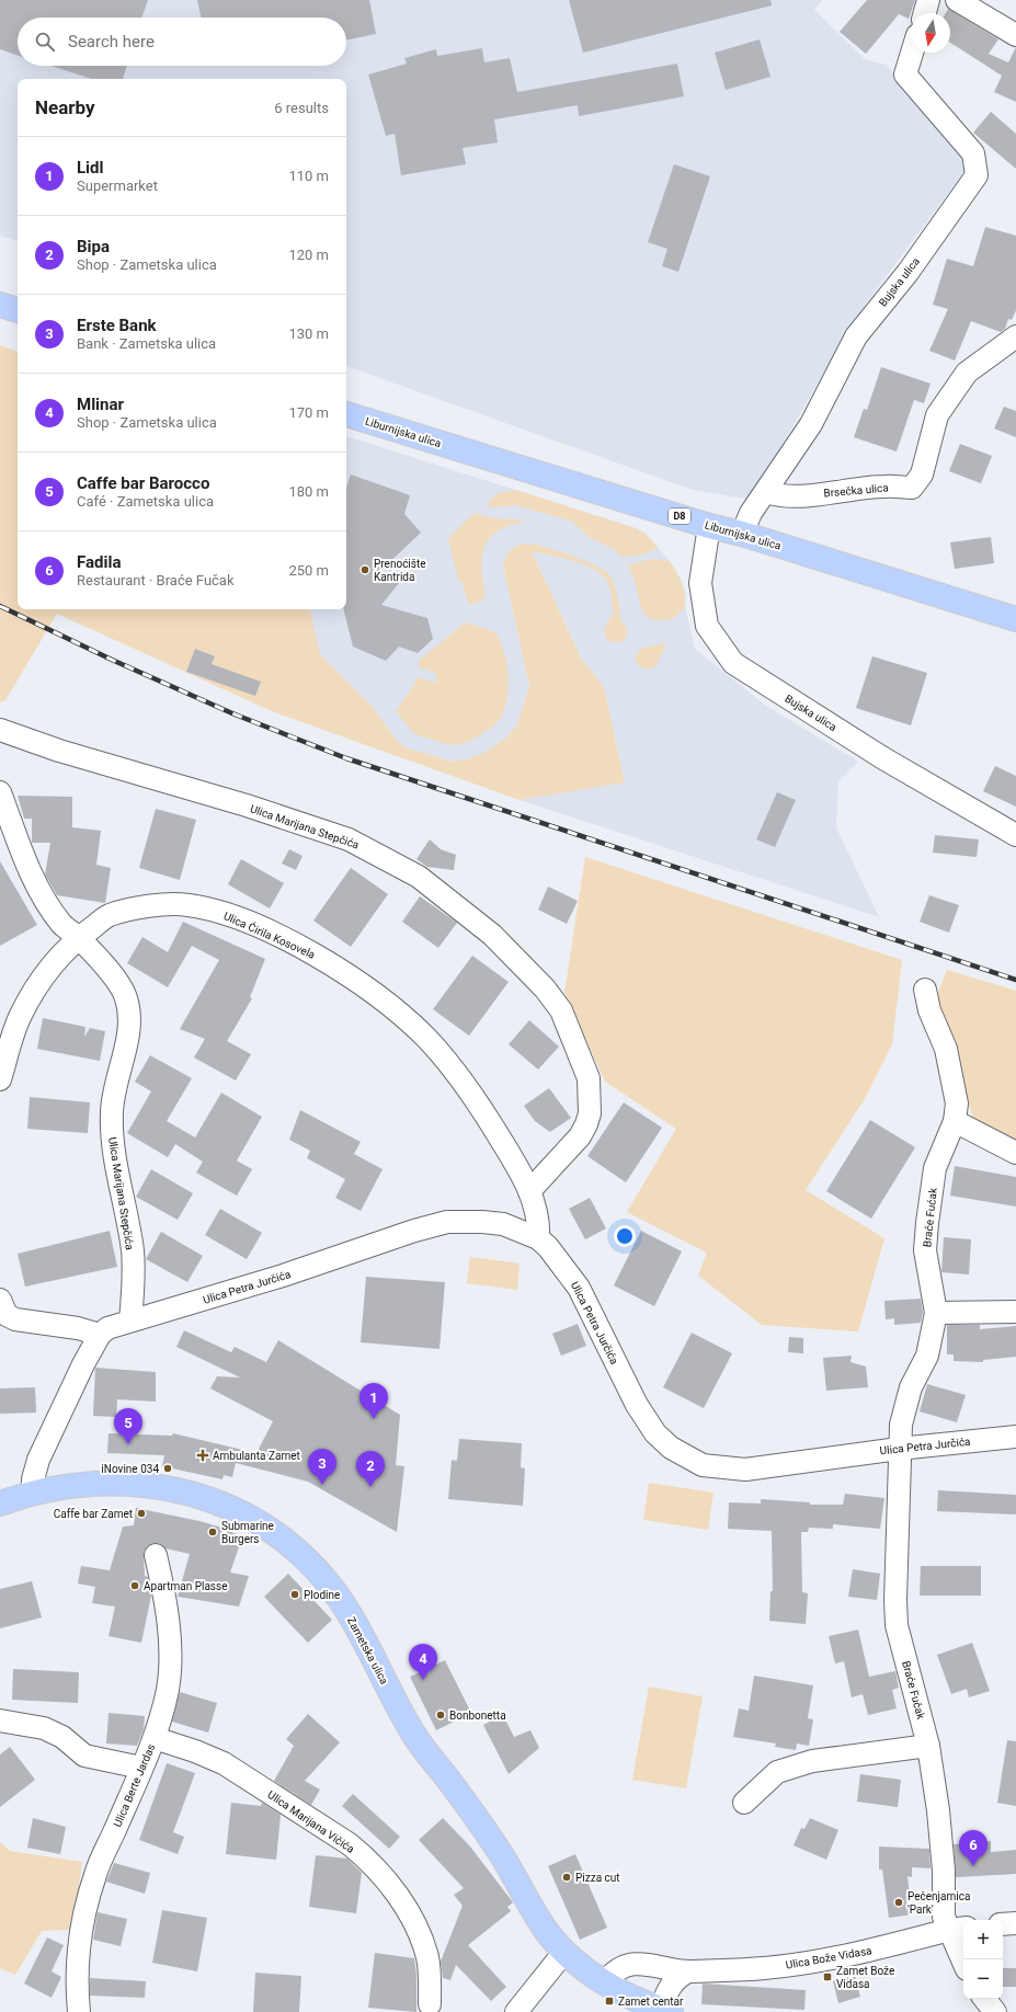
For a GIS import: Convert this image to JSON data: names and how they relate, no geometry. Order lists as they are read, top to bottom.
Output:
{
  "streets": {
    "main road": ["Liburnijska ulica", "D8", "Zametska ulica"],
    "street": [
      "Bujska ulica",
      "Brsečka ulica",
      "Ulica Marijana Stepčića",
      "Ulica Ćirila Kosovela",
      "Braće Fućak",
      "Ulica Petra Jurčića",
      "Braće Fučak",
      "Ulica Berte Jardas",
      "Ulica Marijana Vičića",
      "Ulica Bože Vidasa"
    ]
  },
  "crossings": [
    ["Bujska ulica", "Liburnijska ulica"],
    ["Bujska ulica", "Brsečka ulica"],
    ["Ulica Marijana Stepčića", "Ulica Ćirila Kosovela"],
    ["Ulica Marijana Stepčića", "Ulica Petra Jurčića"],
    ["Ulica Ćirila Kosovela", "Ulica Petra Jurčića"],
    ["Braće Fućak", "Ulica Petra Jurčića"],
    ["Braće Fućak", "Braće Fučak"],
    ["Ulica Petra Jurčića", "Braće Fučak"],
    ["Zametska ulica", "Ulica Bože Vidasa"],
    ["Braće Fučak", "Ulica Bože Vidasa"],
    ["Ulica Berte Jardas", "Ulica Marijana Vičića"]
  ],
  "places": {
    "other": [
      "Prenoćište Kantrida",
      "iNovine 034",
      "Caffe bar Zamet",
      "Submarine Burgers",
      "Apartman Plasse",
      "Plodine",
      "Bonbonetta",
      "Pizza cut",
      "Pečenjarnica 'Park'"
    ],
    "health": ["Ambulanta Zamet"],
    "transit": ["Zamet Bože Vidasa", "Zamet centar"]
  },
  "north": "bottom",
  "page": {
    "search": "Search here",
    "heading": ["Nearby", "6 results"],
    "list": [
      {
        "mark": "1",
        "name": "Lidl",
        "note": "Supermarket",
        "value": "110 m"
      },
      {
        "mark": "2",
        "name": "Bipa",
        "note": "Shop · Zametska ulica",
        "value": "120 m"
      },
      {
        "mark": "3",
        "name": "Erste Bank",
        "note": "Bank · Zametska ulica",
        "value": "130 m"
      },
      {
        "mark": "4",
        "name": "Mlinar",
        "note": "Shop · Zametska ulica",
        "value": "170 m"
      },
      {
        "mark": "5",
        "name": "Caffe bar Barocco",
        "note": "Café · Zametska ulica",
        "value": "180 m"
      },
      {
        "mark": "6",
        "name": "Fadila",
        "note": "Restaurant · Braće Fučak",
        "value": "250 m"
      }
    ],
    "pins": [
      "1",
      "5",
      "3",
      "2",
      "4",
      "6"
    ],
    "map_buttons": ["+", "−"]
  }
}
